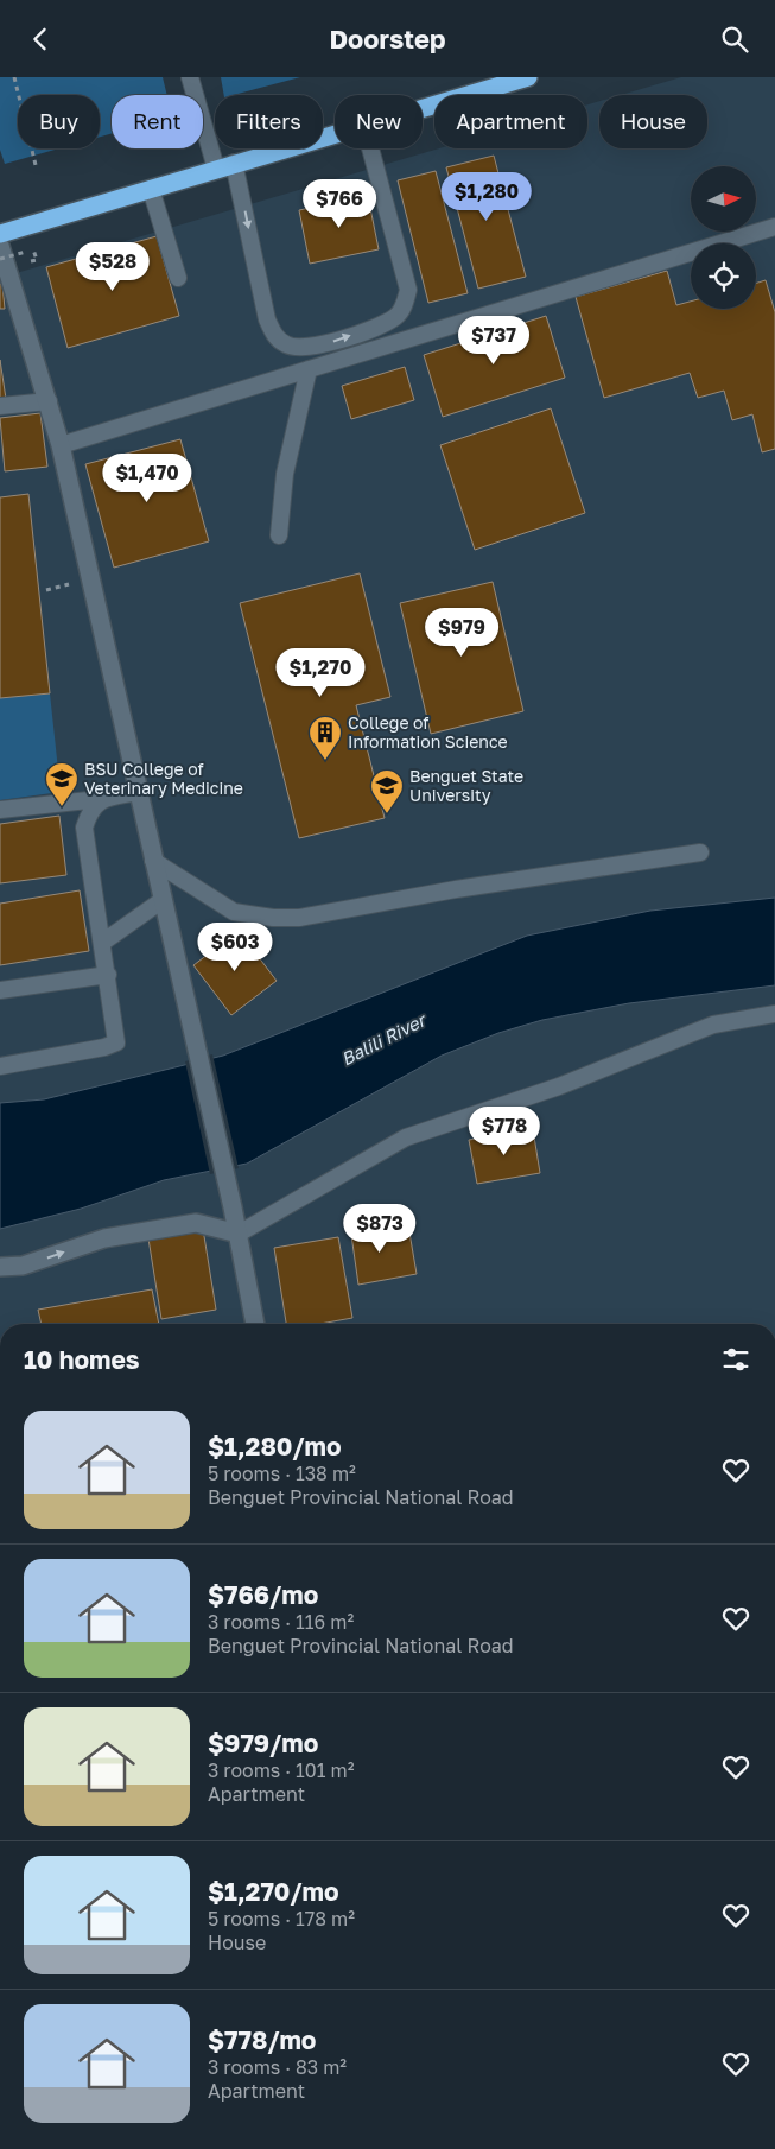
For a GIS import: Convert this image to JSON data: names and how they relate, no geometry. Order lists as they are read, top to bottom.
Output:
{
  "water": ["Balili River"],
  "places": {
    "building": ["College of Information Science"],
    "school or university": ["BSU College of Veterinary Medicine", "Benguet State University"]
  },
  "north": "right",
  "page": {
    "header": "Doorstep",
    "chip": [
      "Buy",
      "Rent",
      "Filters",
      "New",
      "Apartment",
      "House"
    ],
    "price": [
      "$1,280",
      "$766",
      "$528",
      "$737",
      "$1,470",
      "$979",
      "$1,270",
      "$603",
      "$778",
      "$873"
    ],
    "heading": "10 homes",
    "list": [
      {
        "name": "$1,280/mo",
        "note": "5 rooms · 138 m² · Benguet Provincial National Road"
      },
      {
        "name": "$766/mo",
        "note": "3 rooms · 116 m² · Benguet Provincial National Road"
      },
      {
        "name": "$979/mo",
        "note": "3 rooms · 101 m² · Apartment"
      },
      {
        "name": "$1,270/mo",
        "note": "5 rooms · 178 m² · House"
      },
      {
        "name": "$778/mo",
        "note": "3 rooms · 83 m² · Apartment"
      }
    ]
  }
}
